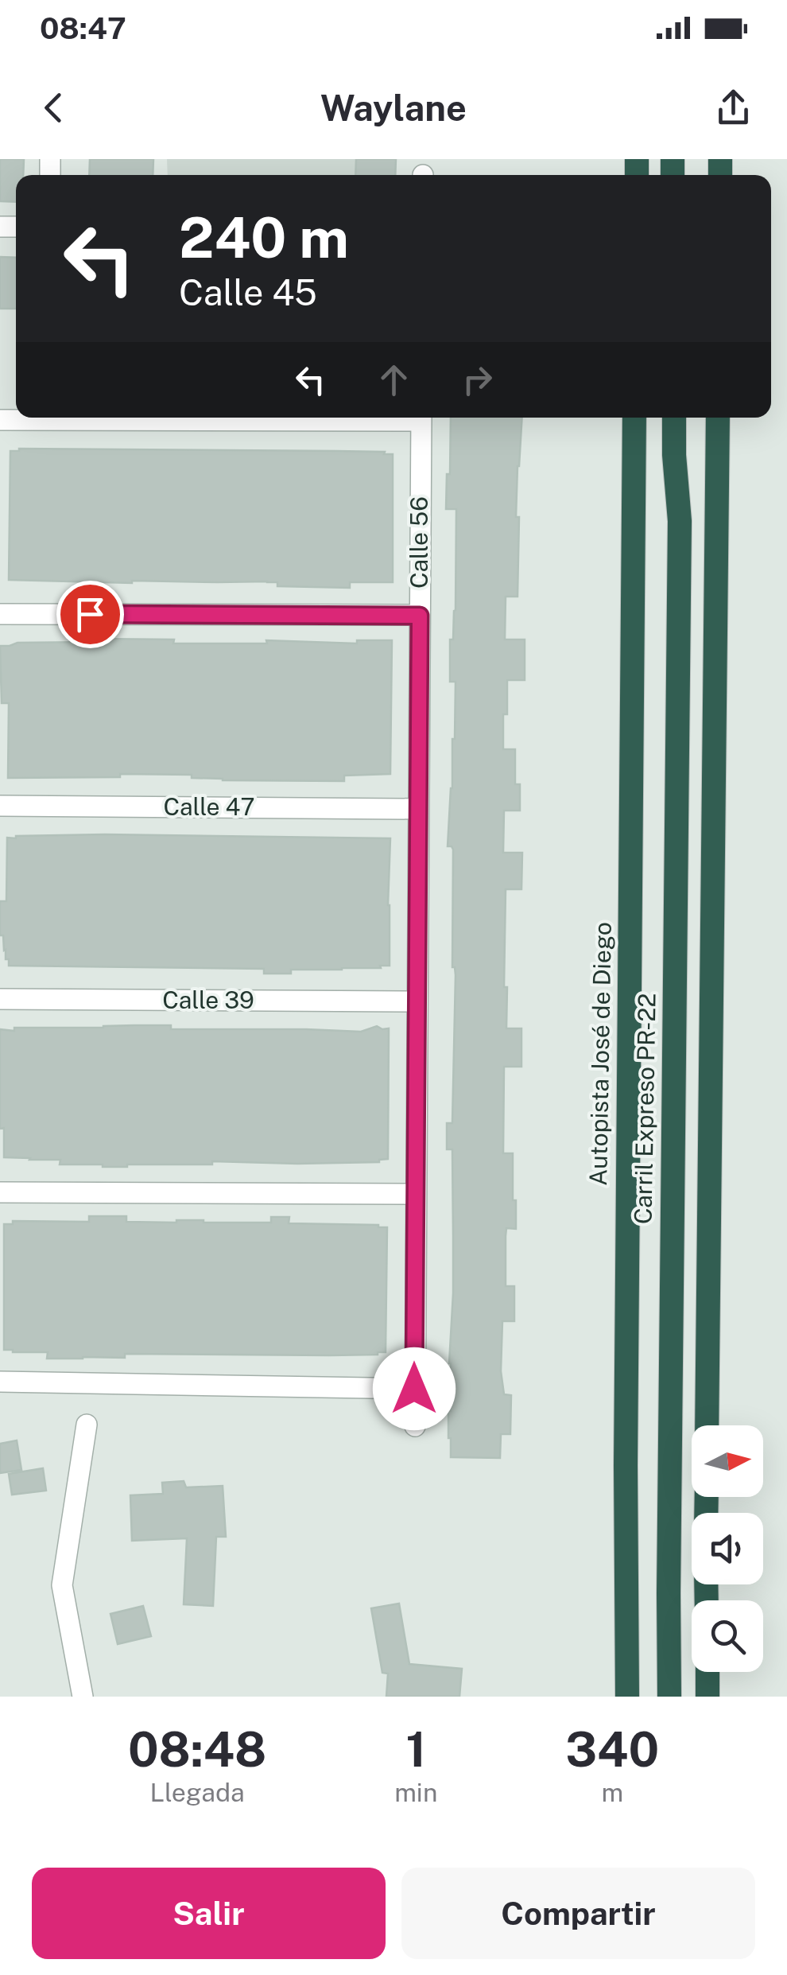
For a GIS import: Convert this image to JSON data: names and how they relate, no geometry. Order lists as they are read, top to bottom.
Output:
{
  "streets": {
    "highway": ["Autopista José de Diego", "Carril Expreso PR-22"],
    "street": ["Calle 56", "Calle 47", "Calle 39"]
  },
  "crossings": [
    ["Calle 56", "Calle 47"],
    ["Calle 56", "Calle 39"]
  ],
  "north": "right",
  "page": {
    "status": "08:47",
    "header": "Waylane",
    "turn": ["240 m", "Calle 45"],
    "eta": [
      "08:48",
      "Llegada",
      "1",
      "min",
      "340",
      "m"
    ],
    "buttons": ["Salir", "Compartir"]
  }
}
